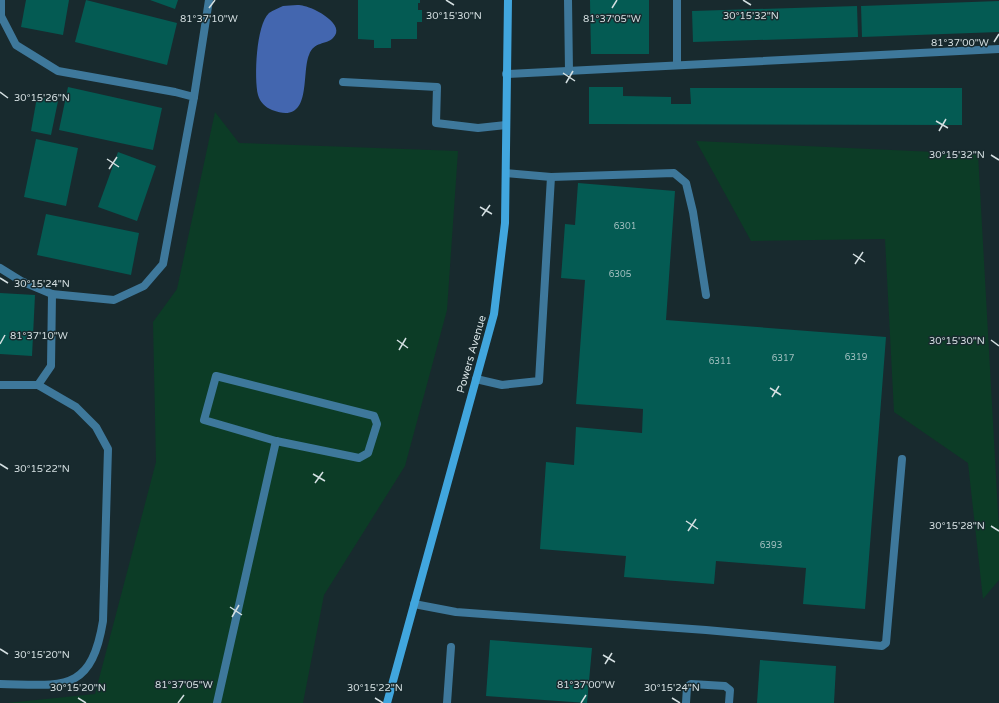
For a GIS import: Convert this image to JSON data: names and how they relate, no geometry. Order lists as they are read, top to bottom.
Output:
{
  "streets": {
    "street": ["Powers Avenue"]
  },
  "house_numbers": [
    "6301",
    "6305",
    "6319",
    "6317",
    "6311",
    "6393"
  ],
  "coordinates": [
    "30°15'30\"N",
    "30°15'32\"N",
    "81°37'10\"W",
    "81°37'05\"W",
    "81°37'00\"W",
    "30°15'26\"N",
    "30°15'24\"N",
    "30°15'22\"N",
    "30°15'28\"N",
    "30°15'20\"N"
  ]
}
